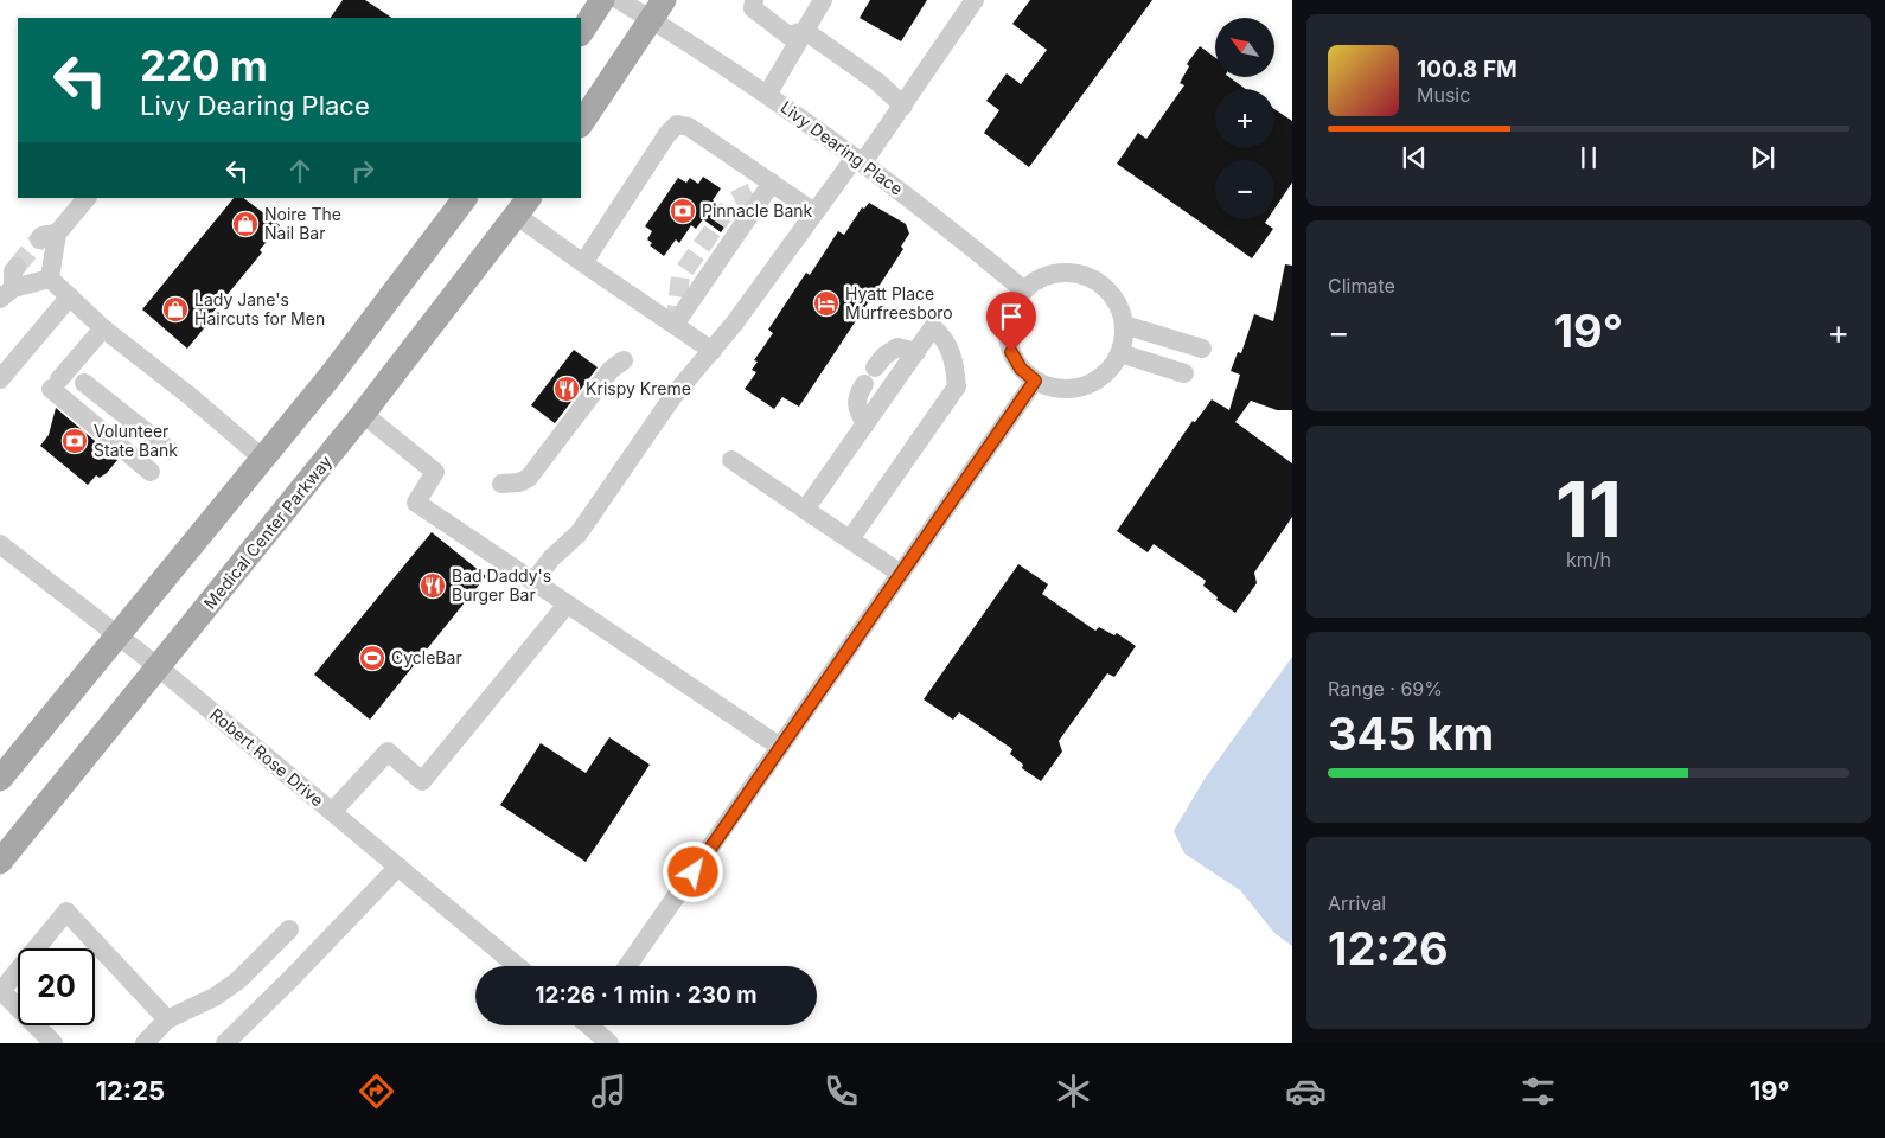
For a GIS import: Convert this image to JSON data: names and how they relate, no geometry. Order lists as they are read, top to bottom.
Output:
{
  "streets": {
    "main road": ["Medical Center Parkway"],
    "street": ["Livy Dearing Place", "Robert Rose Drive"]
  },
  "crossings": [
    ["Medical Center Parkway", "Robert Rose Drive"]
  ],
  "places": {
    "bank": ["Pinnacle Bank", "Volunteer State Bank"],
    "shop": ["Noire The Nail Bar", "Lady Jane's Haircuts for Men"],
    "hotel": ["Hyatt Place Murfreesboro"],
    "restaurant": ["Krispy Kreme", "Bad Daddy's Burger Bar"],
    "sports": ["CycleBar"]
  },
  "north": "top left",
  "page": {
    "map_buttons": ["+", "−"],
    "turn": ["220 m", "Livy Dearing Place"],
    "song": ["100.8 FM", "Music"],
    "tile": [
      "Climate",
      ["11", "km/h"],
      ["Range · 69%", "345 km"],
      ["Arrival", "12:26"]
    ],
    "heat": ["−", "19°", "+"],
    "limit": "20",
    "trip": "12:26 · 1 min · 230 m",
    "tabs": ["12:25", "19°"]
  }
}
